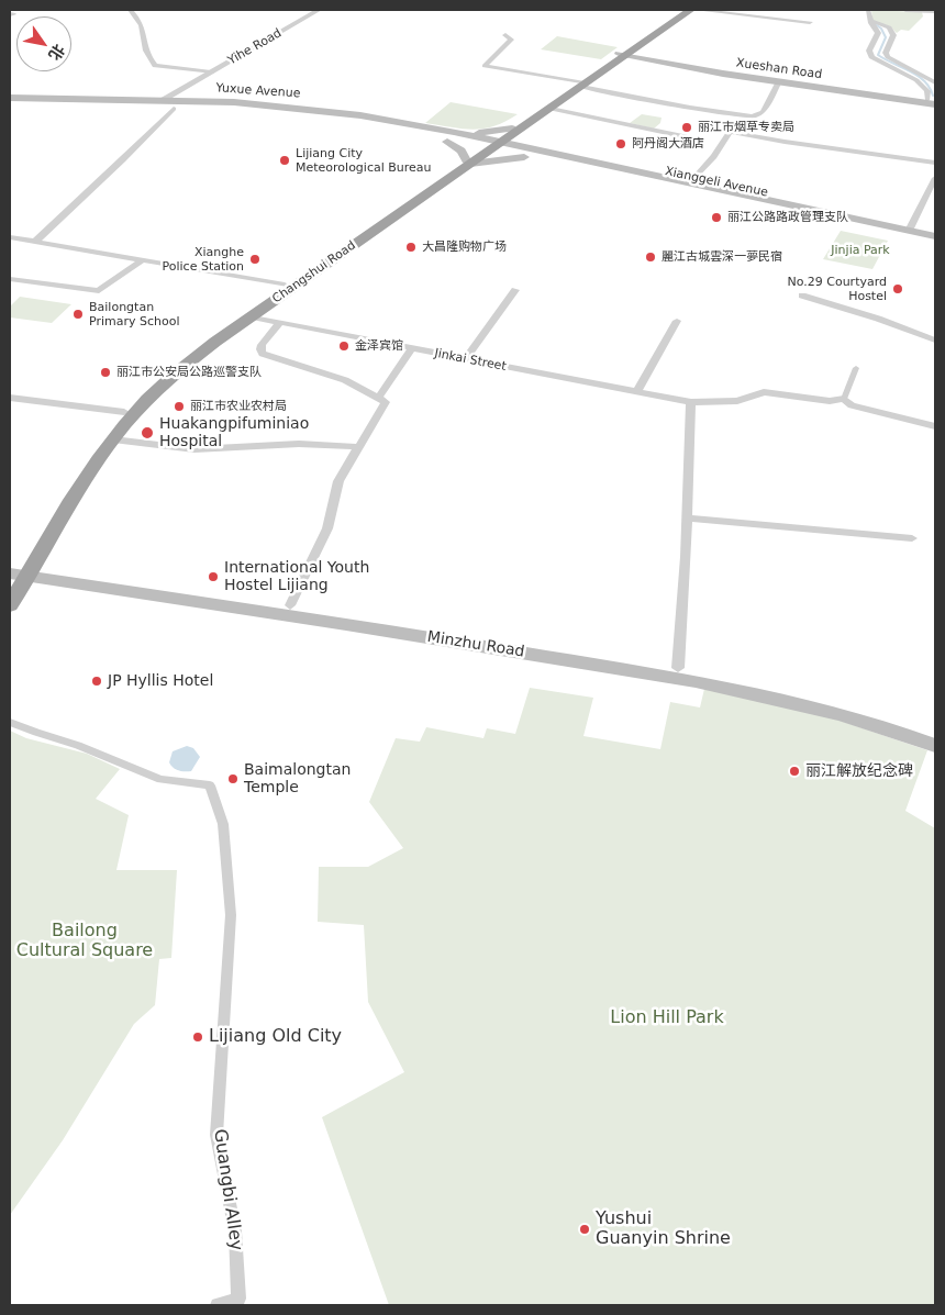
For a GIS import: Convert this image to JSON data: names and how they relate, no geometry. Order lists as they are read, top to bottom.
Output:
{
  "streets": {
    "highway": ["Changshui Road"],
    "main road": [
      "Xueshan Road",
      "Yuxue Avenue",
      "Xianggeli Avenue",
      "Minzhu Road"
    ],
    "street": ["Yihe Road", "Jinkai Street", "Guangbi Alley"]
  },
  "crossings": [
    ["Yihe Road", "Yuxue Avenue"],
    ["Xueshan Road", "Changshui Road"],
    ["Yuxue Avenue", "Xianggeli Avenue"],
    ["Yuxue Avenue", "Changshui Road"],
    ["Xianggeli Avenue", "Changshui Road"],
    ["Changshui Road", "Jinkai Street"],
    ["Changshui Road", "Minzhu Road"]
  ],
  "parks": ["Jinjia Park", "Bailong Cultural Square", "Lion Hill Park"],
  "places": [
    "丽江市烟草专卖局",
    "阿丹阁大酒店",
    "Lijiang City Meteorological Bureau",
    "丽江公路路政管理支队",
    "大昌隆购物广场",
    "麗江古城雲深一夢民宿",
    "Xianghe Police Station",
    "No.29 Courtyard Hostel",
    "Bailongtan Primary School",
    "金泽宾馆",
    "丽江市公安局公路巡警支队",
    "丽江市农业农村局",
    "Huakangpifuminiao Hospital",
    "International Youth Hostel Lijiang",
    "JP Hyllis Hotel",
    "丽江解放纪念碑",
    "Baimalongtan Temple",
    "Lijiang Old City",
    "Yushui Guanyin Shrine"
  ],
  "north": "bottom right"
}
